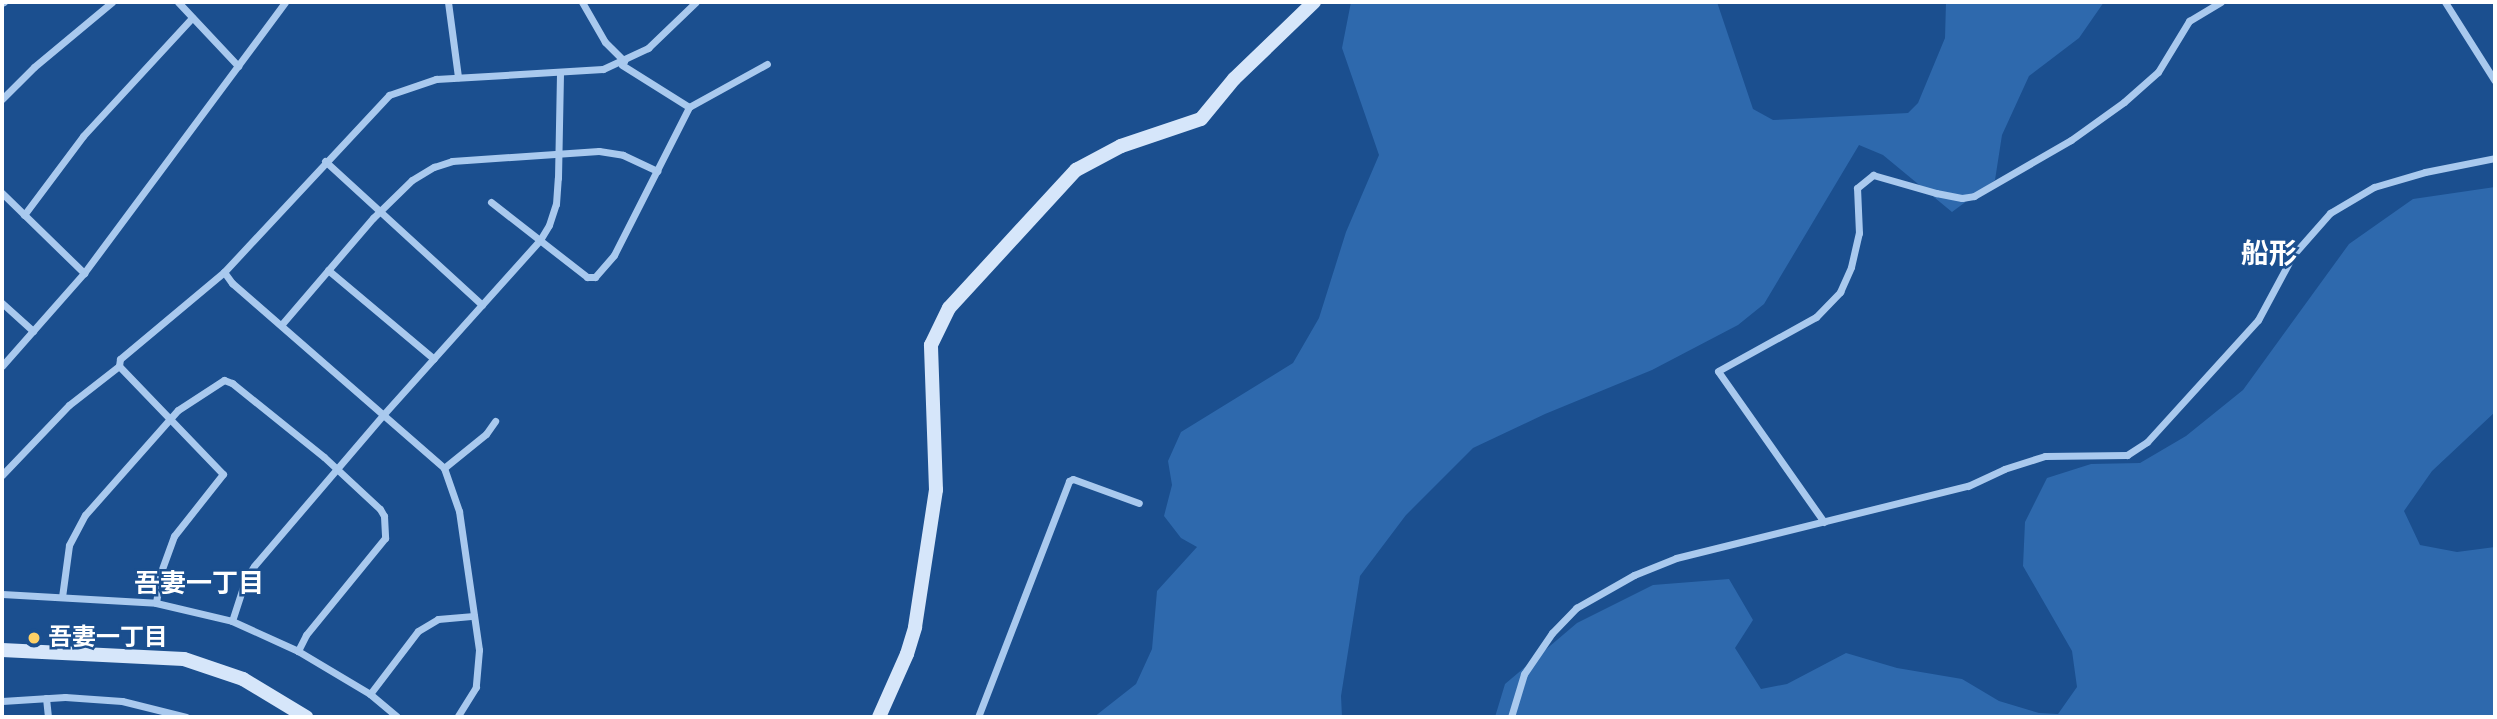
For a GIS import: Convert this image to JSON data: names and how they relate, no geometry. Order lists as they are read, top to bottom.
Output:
{
  "districts": ["船形", "吾妻一丁目"],
  "places": ["吾妻一丁目"]
}
